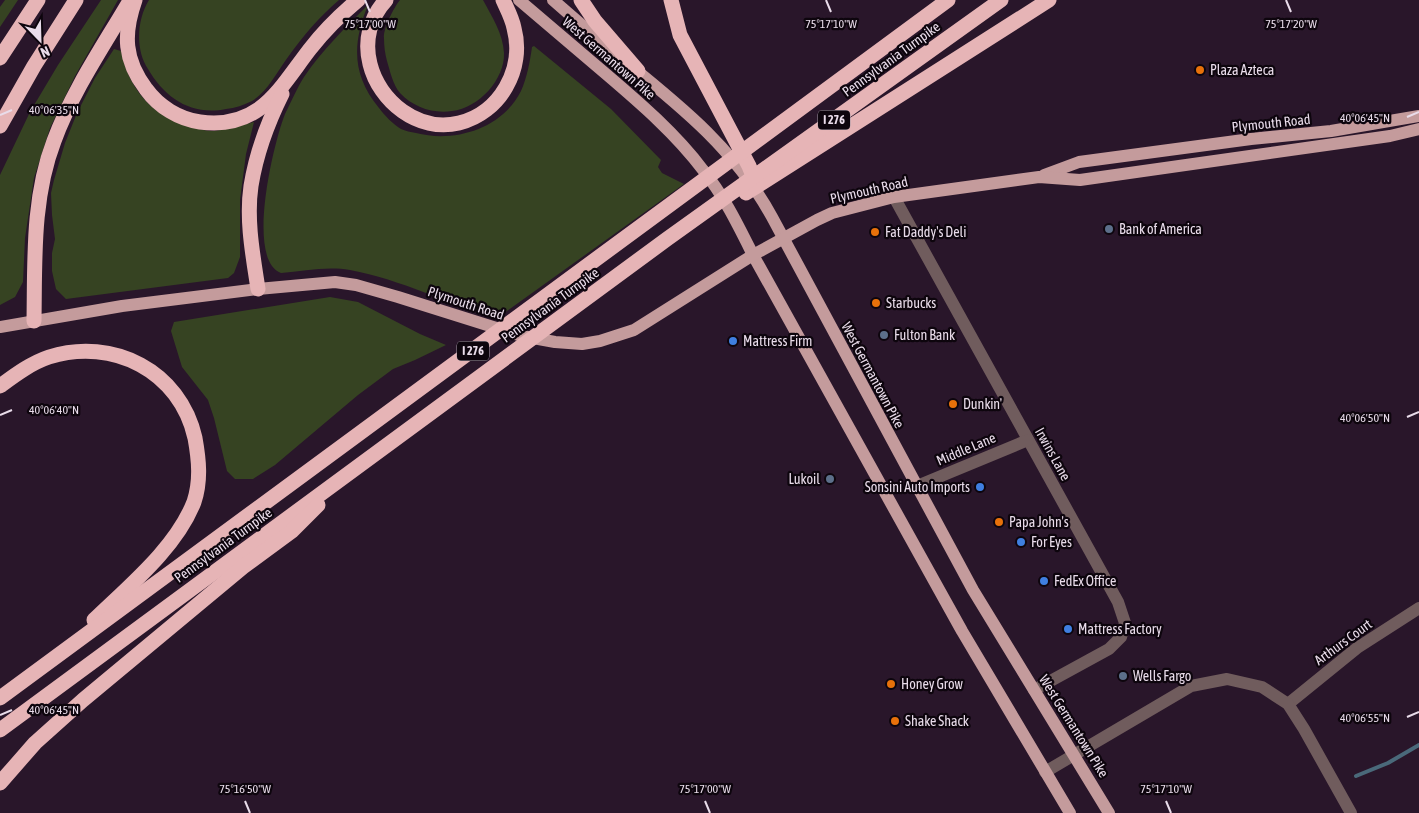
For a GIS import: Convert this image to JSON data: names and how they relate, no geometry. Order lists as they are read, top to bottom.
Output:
{
  "streets": {
    "highway": ["Pennsylvania Turnpike", "I 276"],
    "main road": ["West Germantown Pike", "Plymouth Road"],
    "street": ["Middle Lane", "Irwins Lane", "Arthurs Court"]
  },
  "crossings": [
    ["West Germantown Pike", "Plymouth Road"],
    ["West Germantown Pike", "Middle Lane"],
    ["West Germantown Pike", "Irwins Lane"],
    ["Plymouth Road", "Irwins Lane"],
    ["Middle Lane", "Irwins Lane"]
  ],
  "places": [
    "Plaza Azteca",
    "Bank of America",
    "Fat Daddy's Deli",
    "Starbucks",
    "Fulton Bank",
    "Mattress Firm",
    "Dunkin'",
    "Lukoil",
    "Sonsini Auto Imports",
    "Papa John's",
    "For Eyes",
    "FedEx Office",
    "Mattress Factory",
    "Wells Fargo",
    "Honey Grow",
    "Shake Shack"
  ],
  "north": "bottom right",
  "coordinates": [
    "75°17'00\"W",
    "75°17'10\"W",
    "75°17'20\"W",
    "40°06'35\"N",
    "40°06'45\"N",
    "40°06'40\"N",
    "40°06'50\"N",
    "40°06'55\"N",
    "75°16'50\"W"
  ]
}
